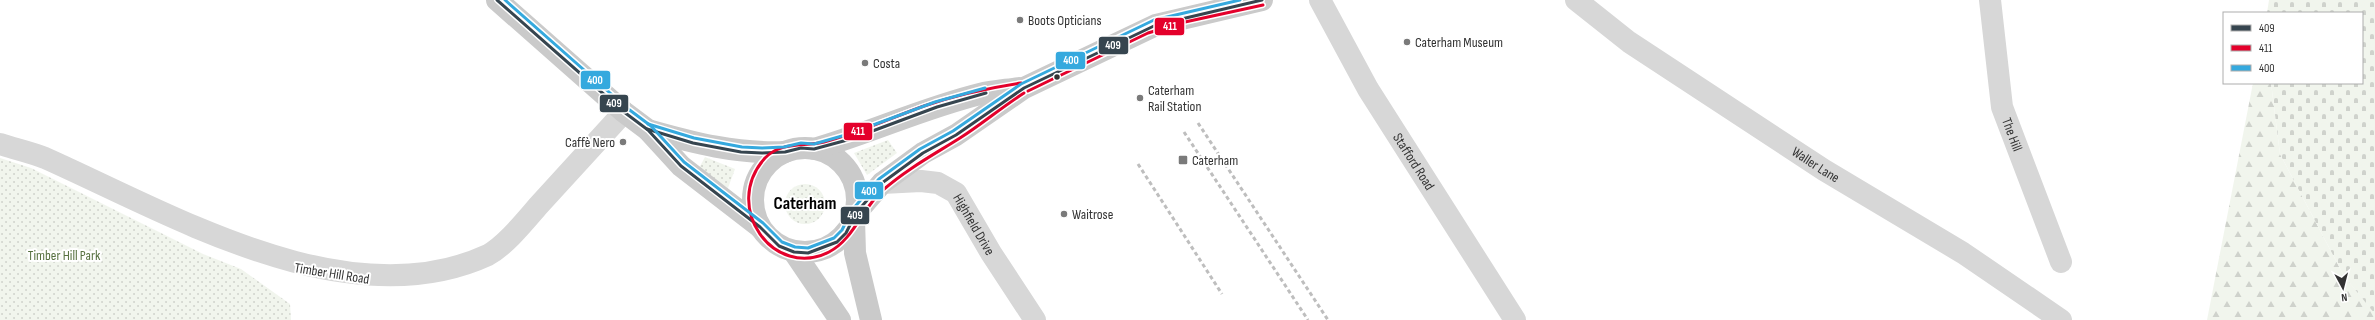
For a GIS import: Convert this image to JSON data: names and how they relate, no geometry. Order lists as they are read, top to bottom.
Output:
{
  "streets": {
    "street": [
      "The Hill",
      "Stafford Road",
      "Waller Lane",
      "Highfield Drive",
      "Timber Hill Road"
    ]
  },
  "districts": ["Caterham"],
  "parks": ["Timber Hill Park"],
  "places": {
    "other": [
      "Boots Opticians",
      "Caterham Museum",
      "Costa",
      "Caterham Rail Station",
      "Caffè Nero",
      "Waitrose"
    ],
    "transit": ["Caterham"]
  },
  "lines": ["transit line 409", "transit line 400", "transit line 411"],
  "legend": ["409", "411", "400"],
  "north": "bottom"
}
